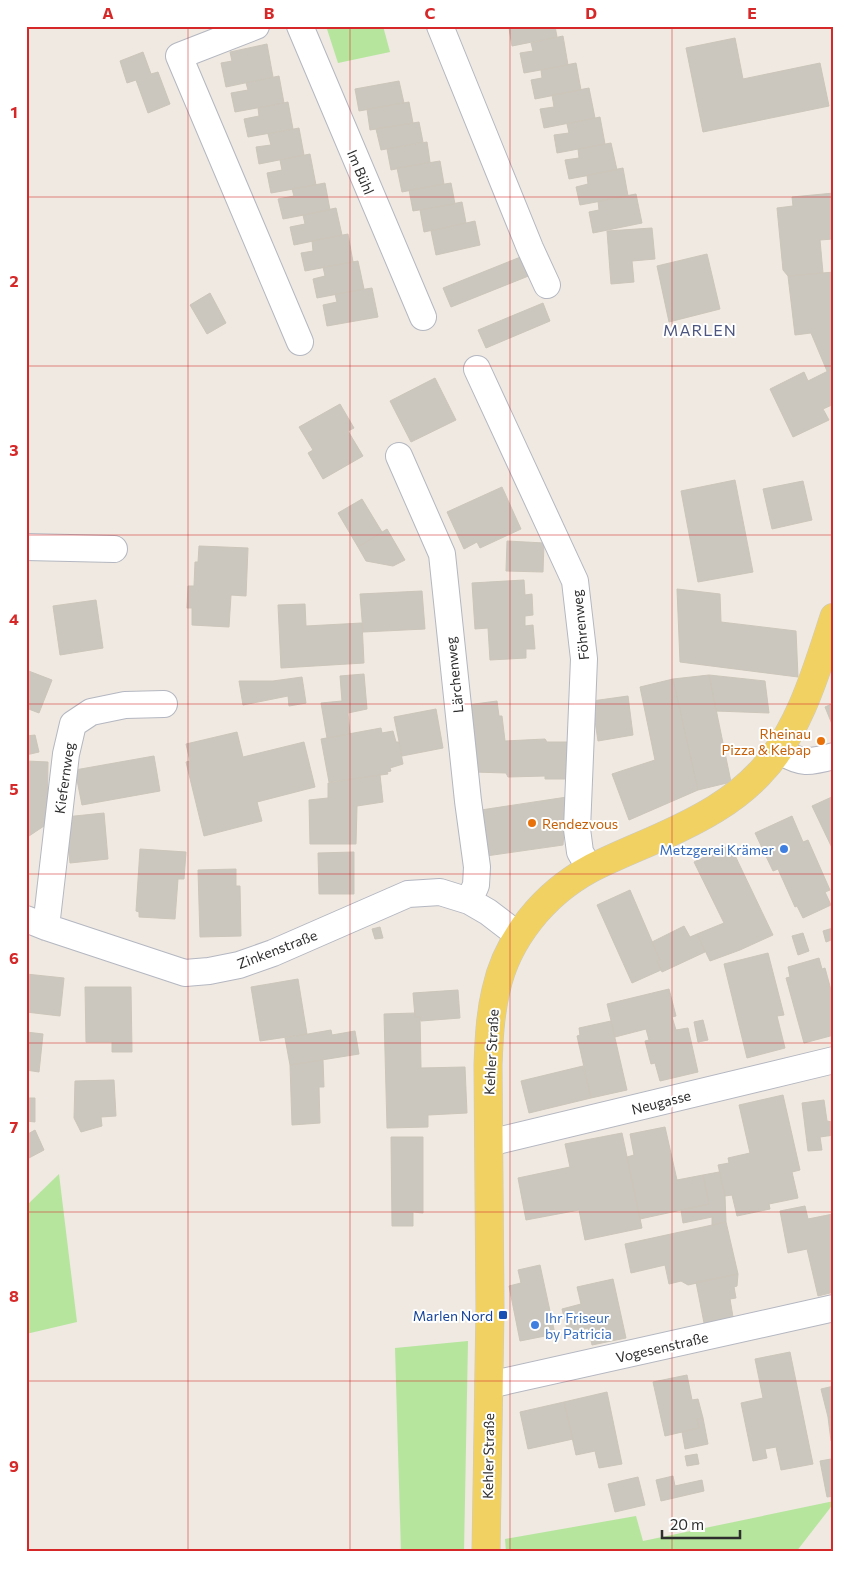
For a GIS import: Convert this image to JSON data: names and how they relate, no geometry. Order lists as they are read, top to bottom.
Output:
{
  "streets": {
    "main road": ["Kehler Straße"],
    "street": [
      "Im Bühl",
      "Föhrenweg",
      "Lärchenweg",
      "Kiefernweg",
      "Zinkenstraße",
      "Neugasse",
      "Vogesenstraße"
    ]
  },
  "crossings": [
    ["Föhrenweg", "Kehler Straße"],
    ["Lärchenweg", "Zinkenstraße"],
    ["Kiefernweg", "Zinkenstraße"],
    ["Zinkenstraße", "Kehler Straße"],
    ["Kehler Straße", "Neugasse"],
    ["Kehler Straße", "Vogesenstraße"]
  ],
  "districts": ["MARLEN"],
  "places": {
    "other": [
      "Rheinau Pizza & Kebap",
      "Rendezvous",
      "Metzgerei Krämer",
      "Ihr Friseur by Patricia"
    ],
    "transit": ["Marlen Nord"]
  },
  "scale_bar": "20 m",
  "grid": {
    "columns": [
      "A",
      "B",
      "C",
      "D",
      "E"
    ],
    "rows": [
      "1",
      "2",
      "3",
      "4",
      "5",
      "6",
      "7",
      "8",
      "9"
    ]
  }
}
